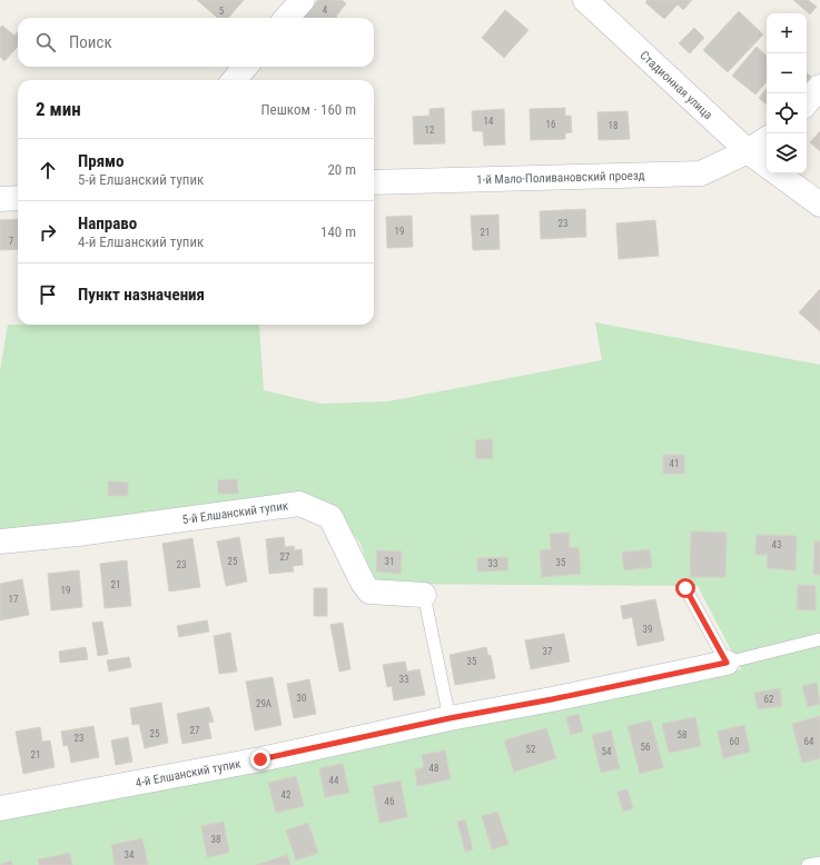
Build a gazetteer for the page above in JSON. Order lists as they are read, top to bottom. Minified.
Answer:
{"streets":{"street":["Стадионная улица","1-й Мало-Поливановский проезд","5-й Елшанский тупик","4-й Елшанский тупик"]},"crossings":[["Стадионная улица","1-й Мало-Поливановский проезд"]],"house_numbers":["4","5","14","16","18","12","23","19","21","7","41","43","27","25","31","35","33","23","21","19","17","39","37","35","33","30","62","29А","27","25","58","23","60","64","56","52","54","21","48","44","42","46","38","34"],"page":{"map_buttons":["+","−"],"search":"Поиск","heading":["2 мин","Пешком · 160 m"],"list":[["Прямо","5-й Елшанский тупик","20 m"],["Направо","4-й Елшанский тупик","140 m"],"Пункт назначения"]}}
